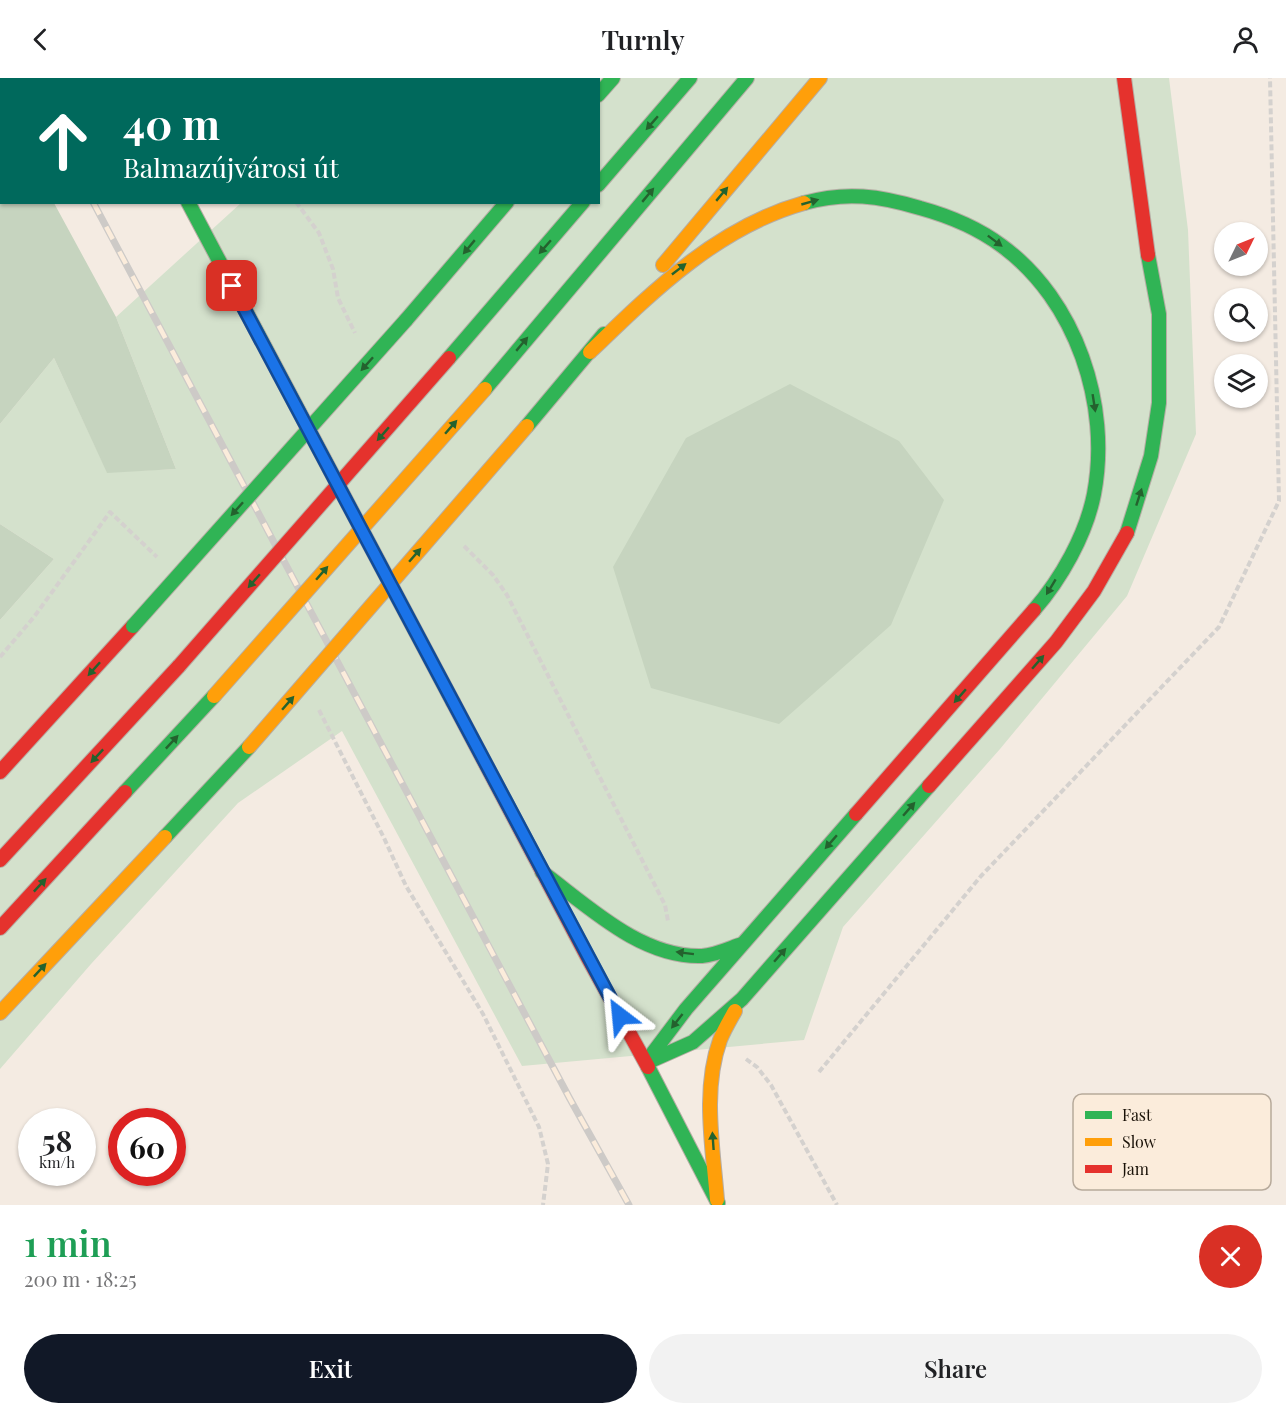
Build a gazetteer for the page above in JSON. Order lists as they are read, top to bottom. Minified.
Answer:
{"legend":["Fast","Slow","Jam"],"north":"top right","page":{"header":"Turnly","turn":["40 m","Balmazújvárosi út"],"speed":"58 km/h","limit":"60","heading":["1 min","200 m · 18:25"],"buttons":["Exit","Share"]}}
